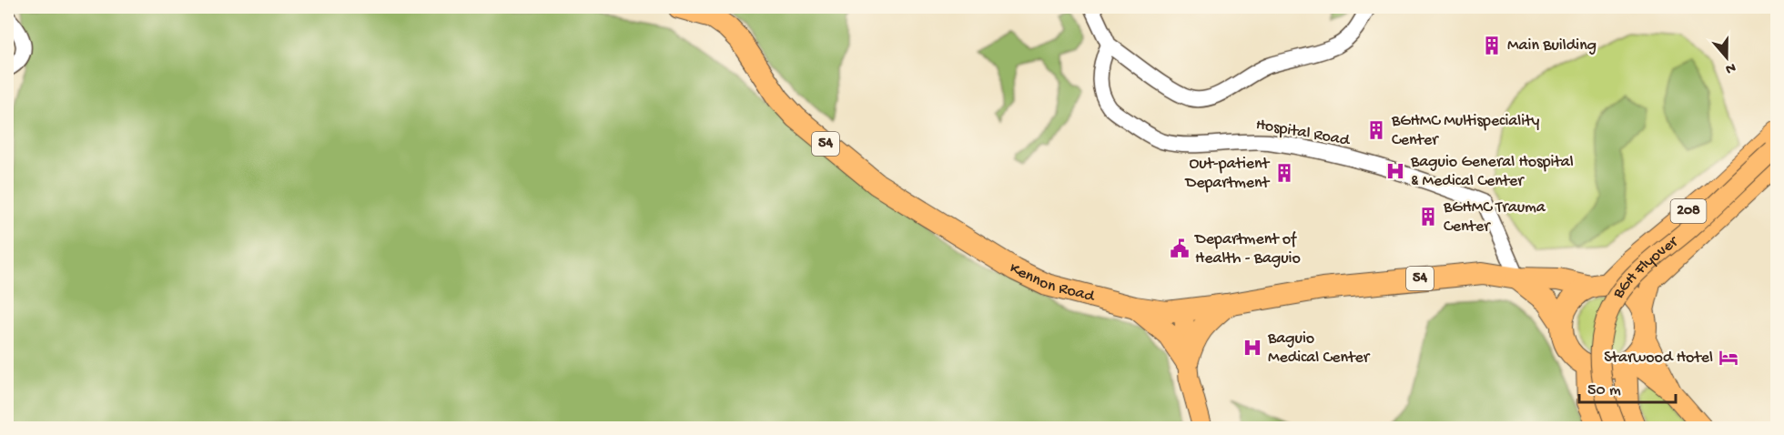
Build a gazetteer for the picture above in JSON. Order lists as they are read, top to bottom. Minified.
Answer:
{"streets":{"highway":["54","Kennon Road"],"main road":["208","BGH Flyover"],"street":["Hospital Road"]},"crossings":[["Hospital Road","Kennon Road"],["54","208"],["54","Kennon Road"],["208","BGH Flyover"],["208","Kennon Road"]],"places":{"building":["Main Building","BGHMC Multispeciality Center","Out-patient Department","BGHMC Trauma Center"],"hospital":["Baguio General Hospital & Medical Center","Baguio Medical Center"],"public building":["Department of Health - Baguio"],"hotel":["Starwood Hotel"]},"scale_bar":"50 m","north":"bottom"}
